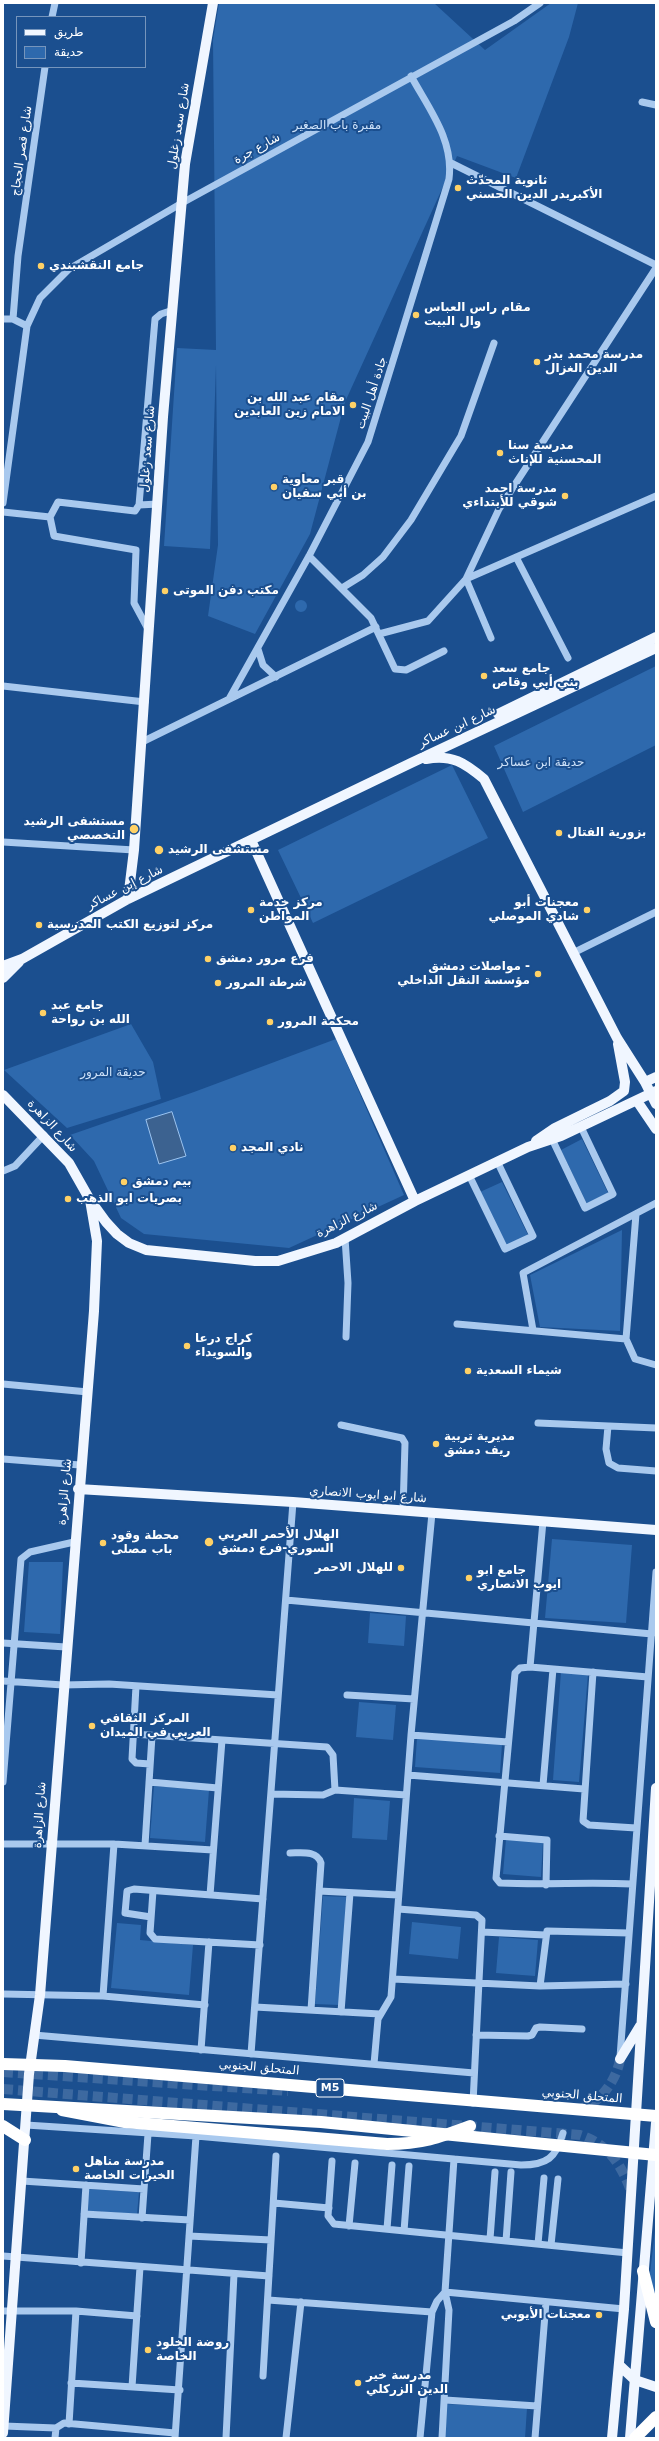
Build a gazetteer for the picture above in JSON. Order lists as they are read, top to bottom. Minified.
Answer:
{"streets":{"highway":["المتحلق الجنوبي","M5"],"main road":["شارع سعد زغلول","شارع ابن عساكر","شارع إبن عساكر","شارع الزاهرة","شارع ابو ايوب الانصاري"],"street":["شارع جرة","شارع قصر الحجاج","جادة أهل البيت"]},"crossings":[["شارع سعد زغلول","شارع جرة"],["شارع سعد زغلول","شارع إبن عساكر"],["شارع جرة","جادة أهل البيت"],["شارع ابن عساكر","شارع إبن عساكر"],["شارع الزاهرة","شارع ابو ايوب الانصاري"]],"parks":["مقبرة باب الصغير","حديقة ابن عساكر","حديقة المرور"],"places":["ثانوية المحدّث الأكبربدر الدين الحسني","جامع النقشبندي","مقام راس العباس وال البيت","مدرسة محمد بدر الدين الغزال","مقام عبد الله بن الامام زين العابدين","مدرسة سنا المحسنية للإناث","قبر معاوية بن أبي سفيان","مدرسة احمد شوقي للأبتداءي","مكتب دفن الموتى","جامع سعد بني أبي وقاص","مستشفى الرشيد التخصصي","بزورية الفتال","مستشفى الرشيد","مركز خدمة المواطن","معجنات أبو شادي الموصلي","مركز لتوزيع الكتب المدرسية","فرع مرور دمشق","مواصلات دمشق - مؤسسة النقل الداخلي","شرطة المرور","جامع عبد الله بن رواحة","محكمة المرور","نادي المجد","بيم دمشق","بصريات ابو الذهب","كراج درعا والسويداء","شيماء السعدية","مديرية تربية ريف دمشق","الهلال الأحمر العربي السوري-فرع دمشق","محطة وقود باب مصلى","للهلال الاحمر","جامع ابو ايوب الانصاري","المركز الثقافي العربي في الميدان","مدرسة مناهل الخيرات الخاصة","معجنات الأيوبي","روضة الخلود الخاصة","مدرسة خير الدين الزركلي"],"legend":["طريق","حديقة"]}
